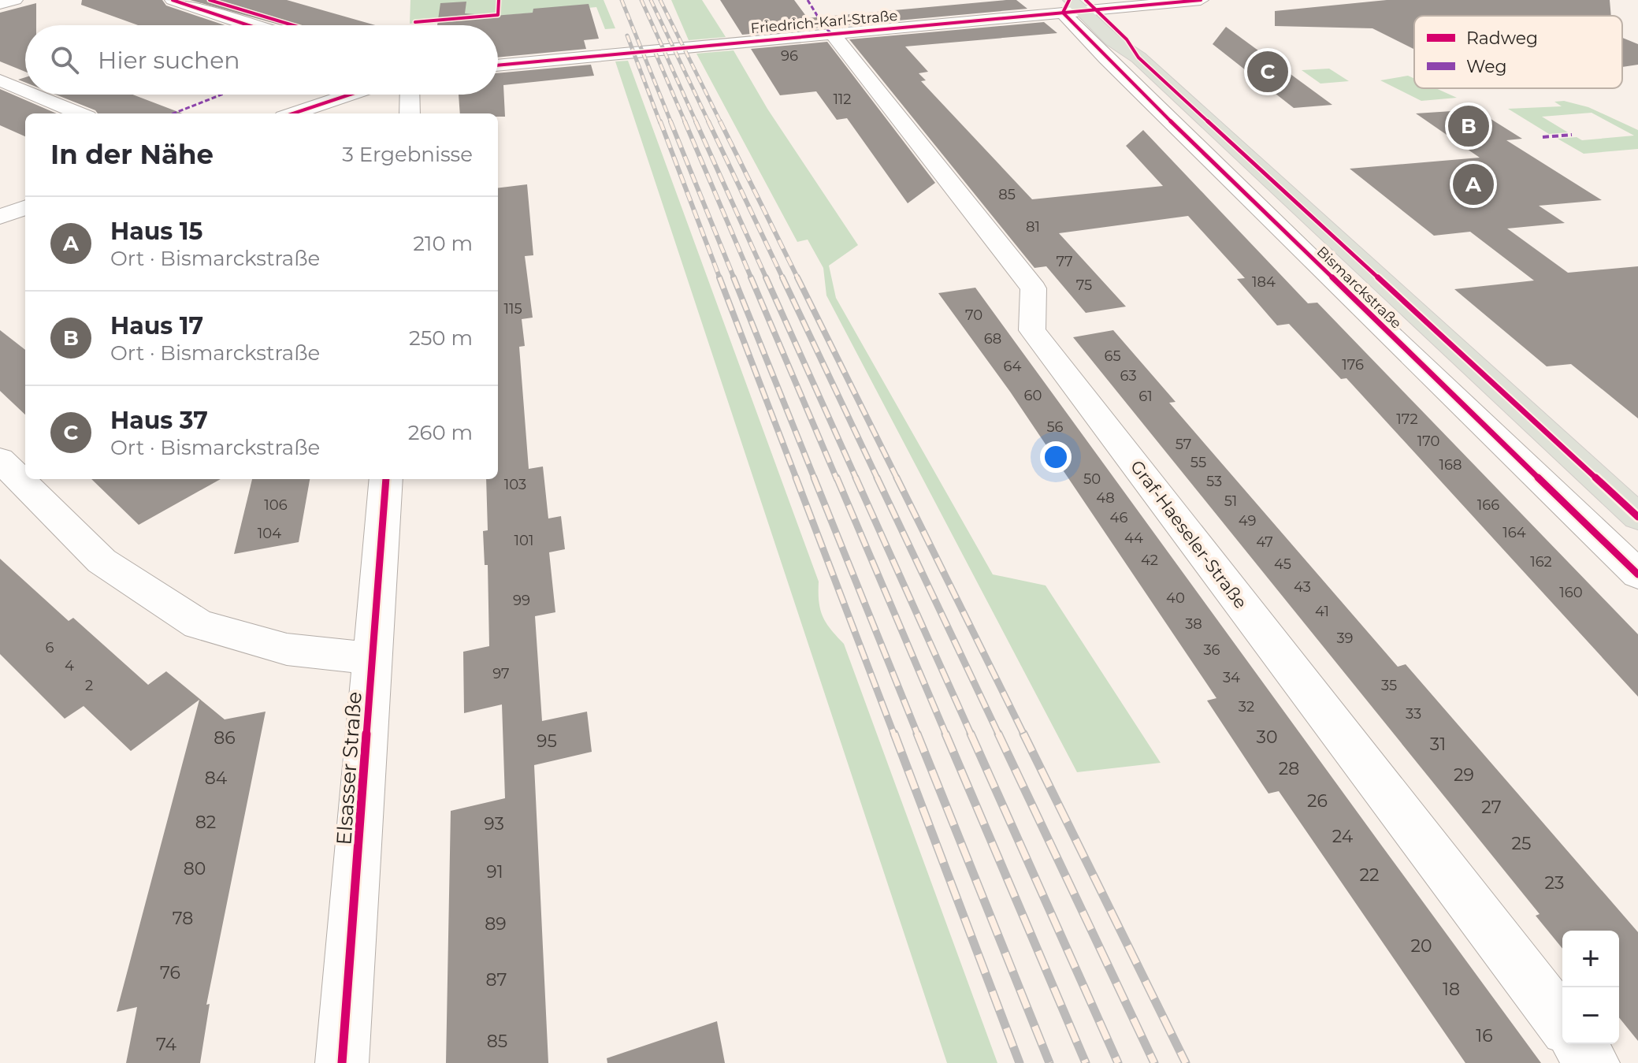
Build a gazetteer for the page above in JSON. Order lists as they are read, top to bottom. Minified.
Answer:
{"streets":{"main road":["Bismarckstraße"],"street":["Friedrich-Karl-Straße","Graf-Haeseler-Straße","Elsasser Straße"]},"crossings":[["Friedrich-Karl-Straße","Bismarckstraße"],["Friedrich-Karl-Straße","Graf-Haeseler-Straße"]],"house_numbers":["96","112","85","81","77","184","75","115","70","68","65","176","64","63","60","61","172","56","170","57","55","168","50","53","103","48","51","106","166","46","49","164","104","44","101","47","42","162","45","43","160","40","99","41","38","39","6","36","4","97","34","2","35","32","33","30","86","95","31","28","29","84","26","27","82","93","24","25","80","91","22","23","78","89","20","76","87","18","16","85","74"],"legend":["Radweg","Weg"],"page":{"search":"Hier suchen","pins":["C","B","A"],"heading":["In der Nähe","3 Ergebnisse"],"list":[{"mark":"A","name":"Haus 15","note":"Ort · Bismarckstraße","value":"210 m"},{"mark":"B","name":"Haus 17","note":"Ort · Bismarckstraße","value":"250 m"},{"mark":"C","name":"Haus 37","note":"Ort · Bismarckstraße","value":"260 m"}],"map_buttons":["+","−"]}}
